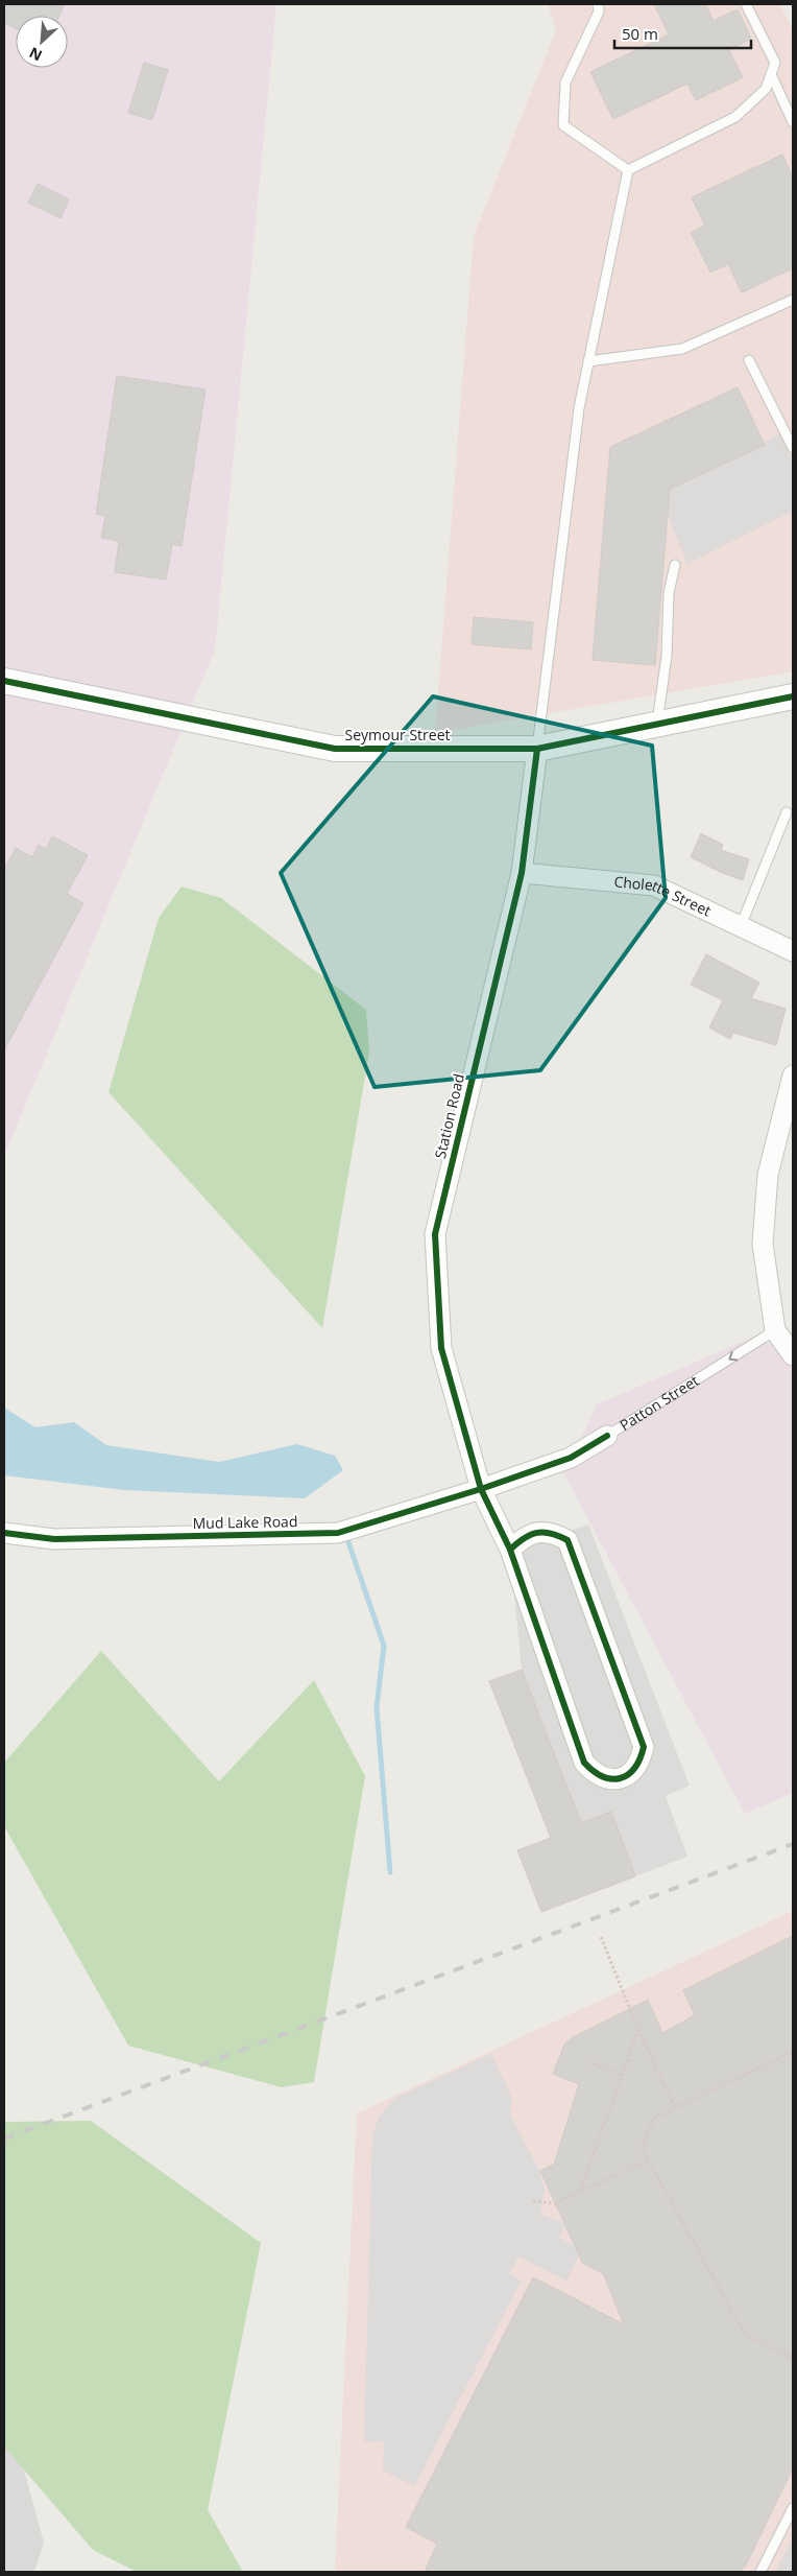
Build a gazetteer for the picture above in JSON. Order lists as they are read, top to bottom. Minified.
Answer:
{"streets":{"street":["Seymour Street","Cholette Street","Station Road","Patton Street","Mud Lake Road"]},"crossings":[["Seymour Street","Station Road"],["Cholette Street","Station Road"],["Station Road","Patton Street"],["Station Road","Mud Lake Road"],["Patton Street","Mud Lake Road"]],"one_way":["Patton Street"],"scale_bar":"50 m","north":"bottom left"}
